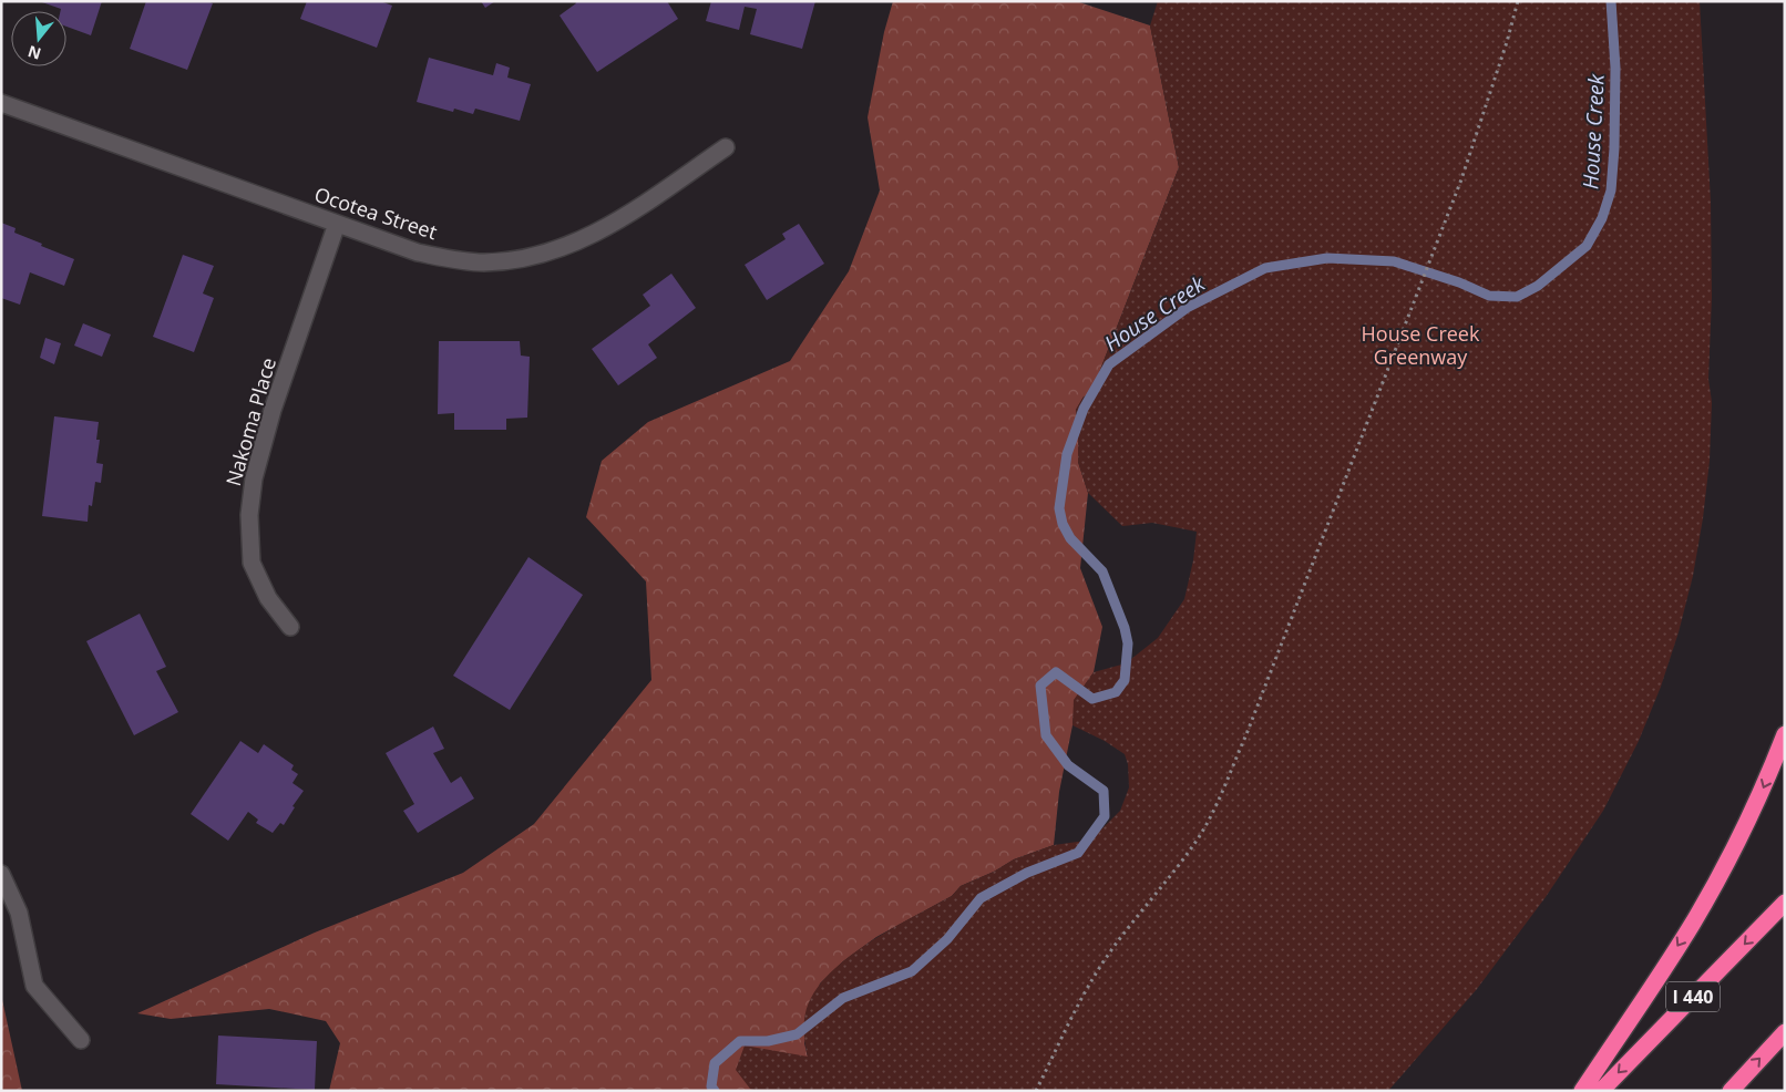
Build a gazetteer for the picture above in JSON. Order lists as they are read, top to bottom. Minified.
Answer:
{"streets":{"highway":["I 440"],"street":["Ocotea Street","Nakoma Place"]},"crossings":[["Ocotea Street","Nakoma Place"]],"water":["House Creek"],"parks":["House Creek Greenway"],"north":"bottom"}
